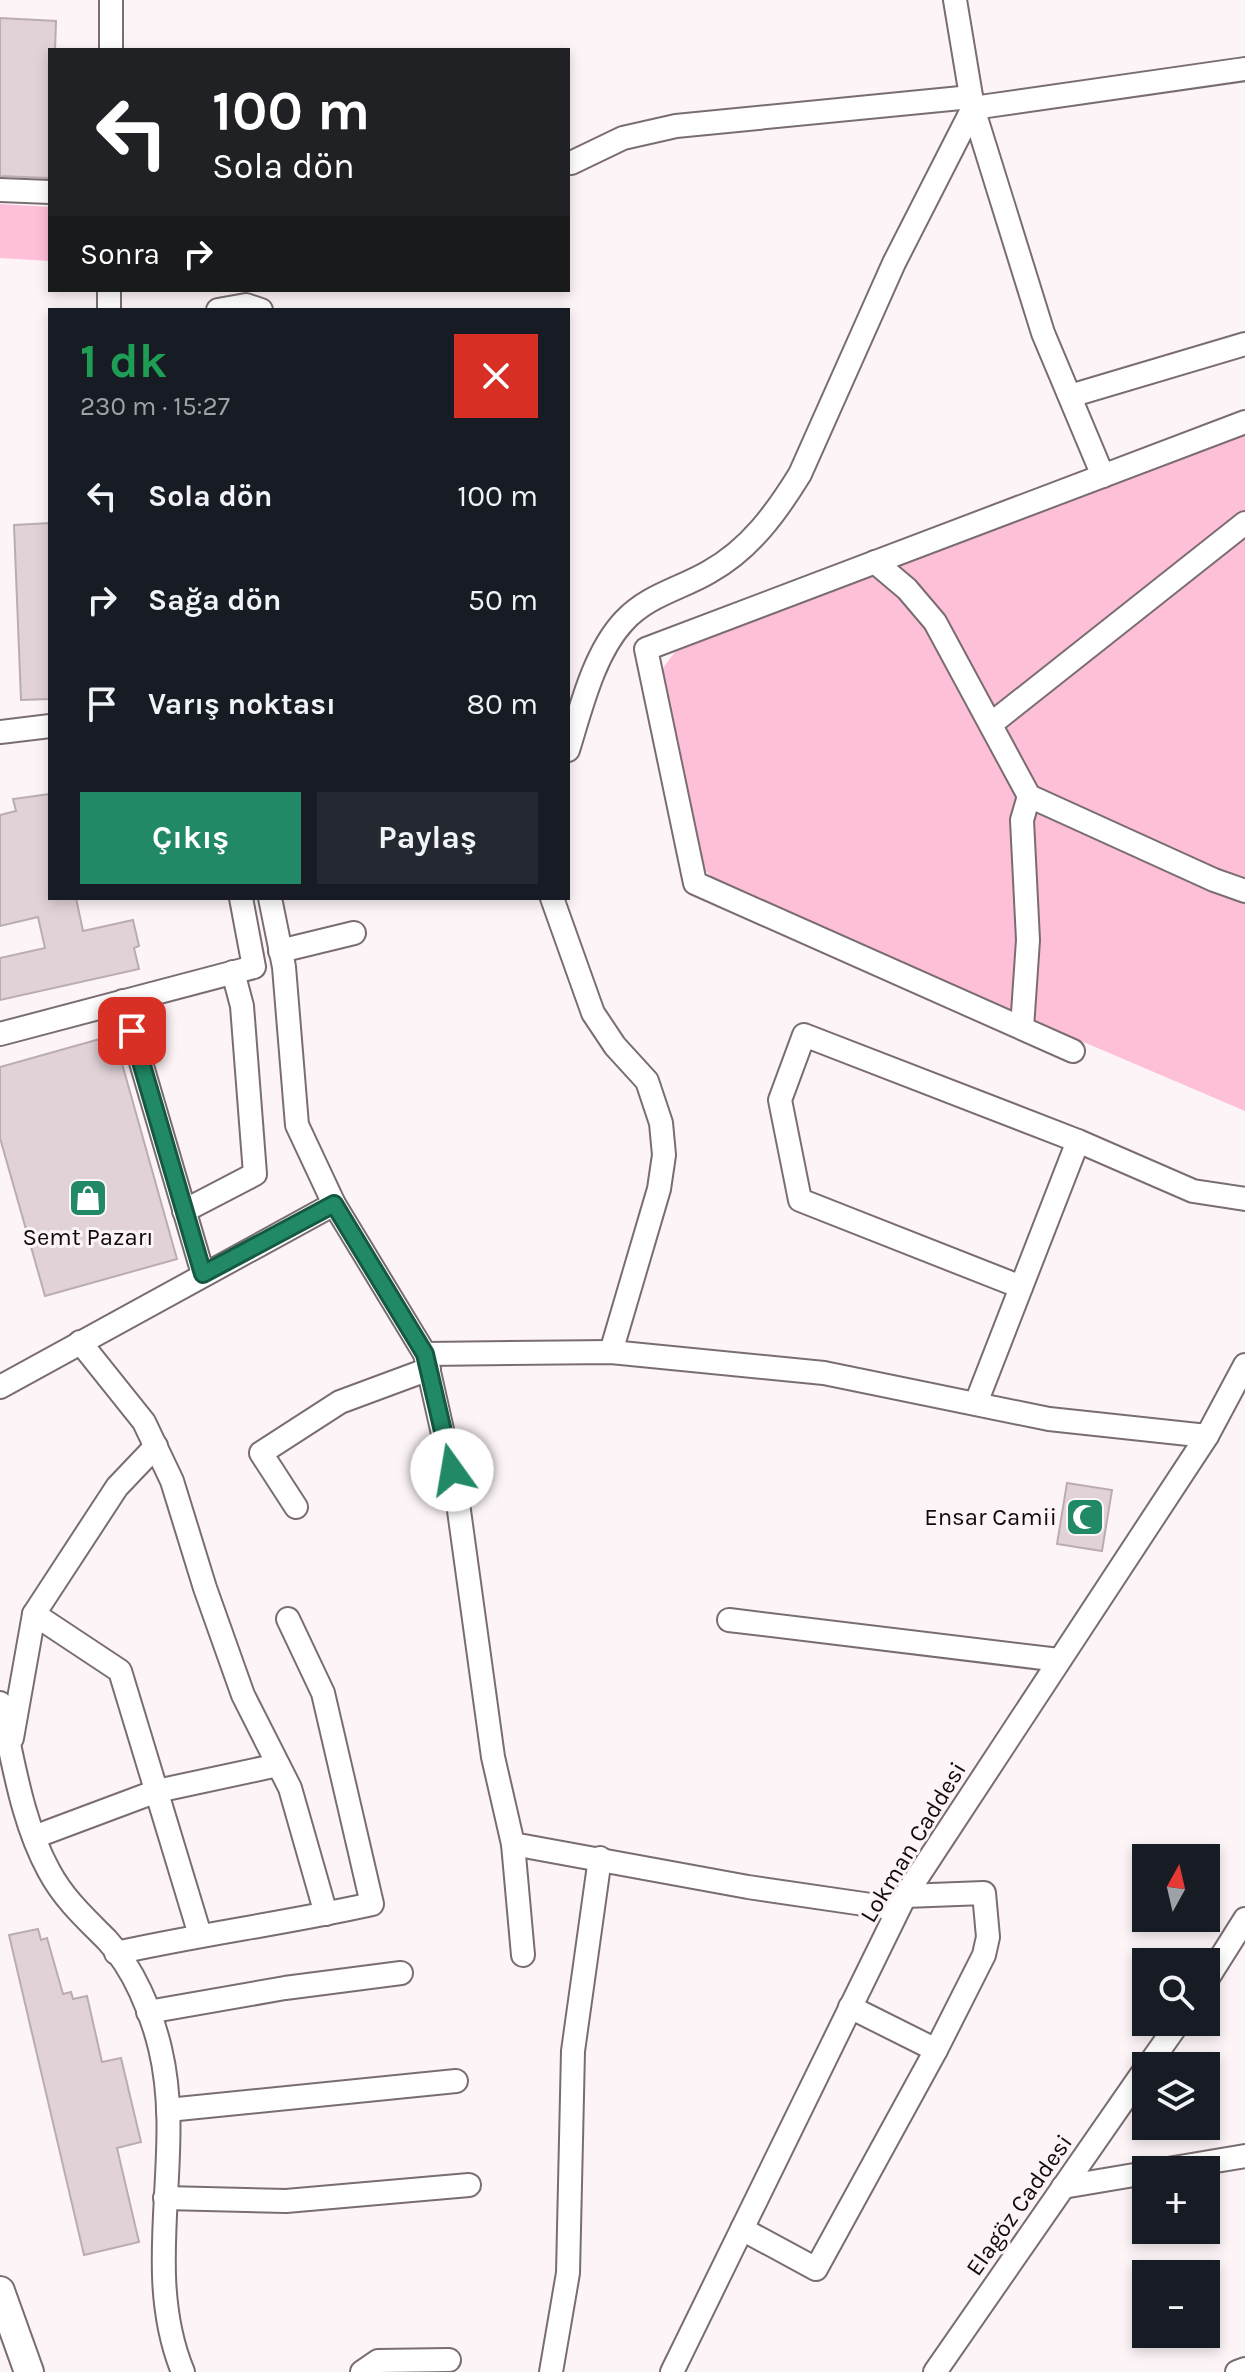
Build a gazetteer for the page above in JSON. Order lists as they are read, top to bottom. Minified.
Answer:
{"streets":{"street":["Lokman Caddesi","Elagöz Caddesi"]},"places":{"shop":["Semt Pazarı"],"mosque":["Ensar Camii"]},"north":"top","page":{"turn":["100 m","Sola dön"],"then":"Sonra","heading":["1 dk","230 m · 15:27"],"list":[{"name":"Sola dön","value":"100 m"},{"name":"Sağa dön","value":"50 m"},{"name":"Varış noktası","value":"80 m"}],"buttons":["Çıkış","Paylaş"],"map_buttons":["+","−"]}}
